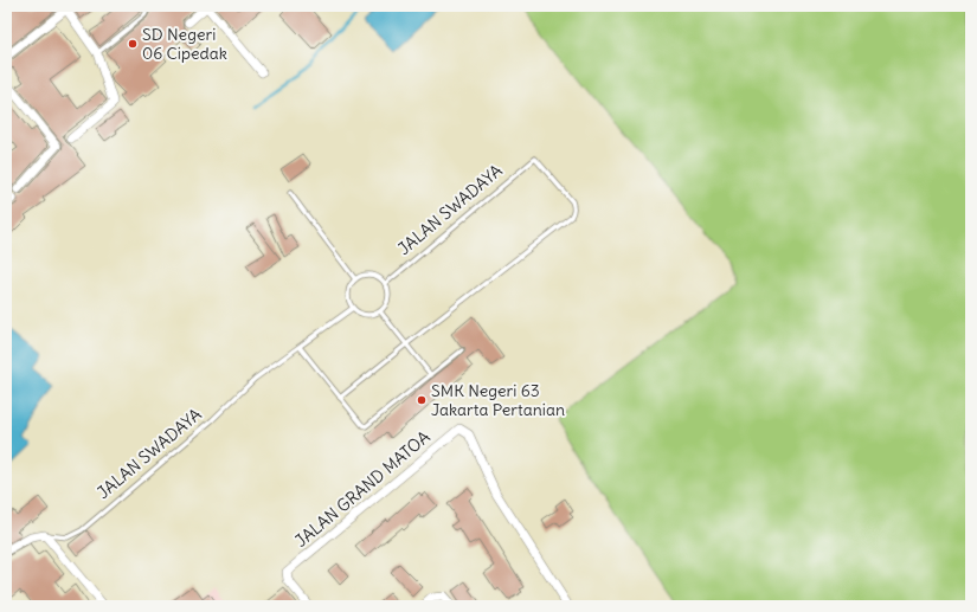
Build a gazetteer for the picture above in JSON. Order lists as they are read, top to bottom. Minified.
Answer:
{"streets":{"street":["JALAN SWADAYA","JALAN GRAND MATOA"]},"places":["SD Negeri 06 Cipedak","SMK Negeri 63 Jakarta Pertanian"]}
